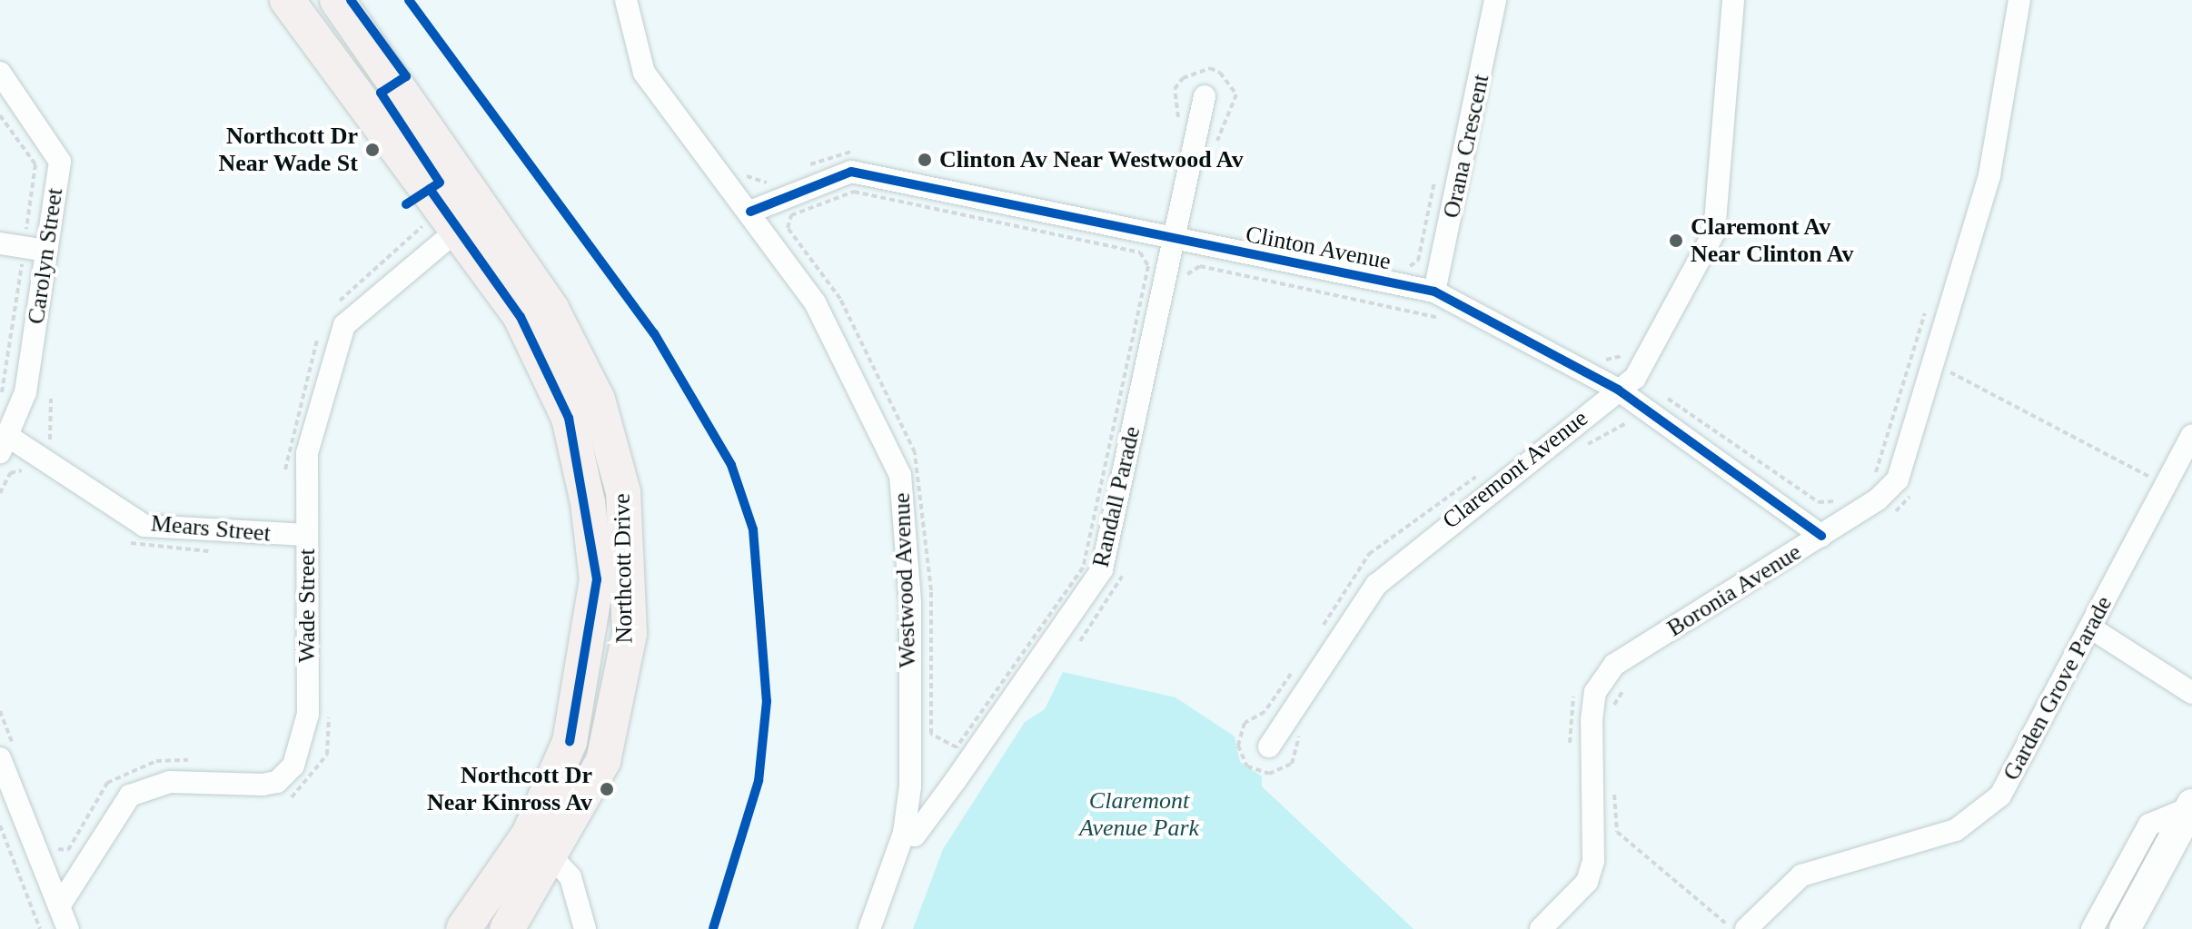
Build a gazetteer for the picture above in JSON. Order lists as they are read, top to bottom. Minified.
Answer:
{"streets":{"main road":["Northcott Drive"],"street":["Orana Crescent","Clinton Avenue","Carolyn Street","Claremont Avenue","Randall Parade","Mears Street","Westwood Avenue","Boronia Avenue","Wade Street","Garden Grove Parade"]},"crossings":[["Orana Crescent","Clinton Avenue"],["Clinton Avenue","Claremont Avenue"],["Clinton Avenue","Randall Parade"],["Clinton Avenue","Westwood Avenue"],["Clinton Avenue","Boronia Avenue"],["Carolyn Street","Mears Street"],["Randall Parade","Westwood Avenue"],["Mears Street","Wade Street"],["Northcott Drive","Wade Street"]],"parks":["Claremont Avenue Park"],"places":["Northcott Dr Near Wade St","Clinton Av Near Westwood Av","Claremont Av Near Clinton Av","Northcott Dr Near Kinross Av"]}
